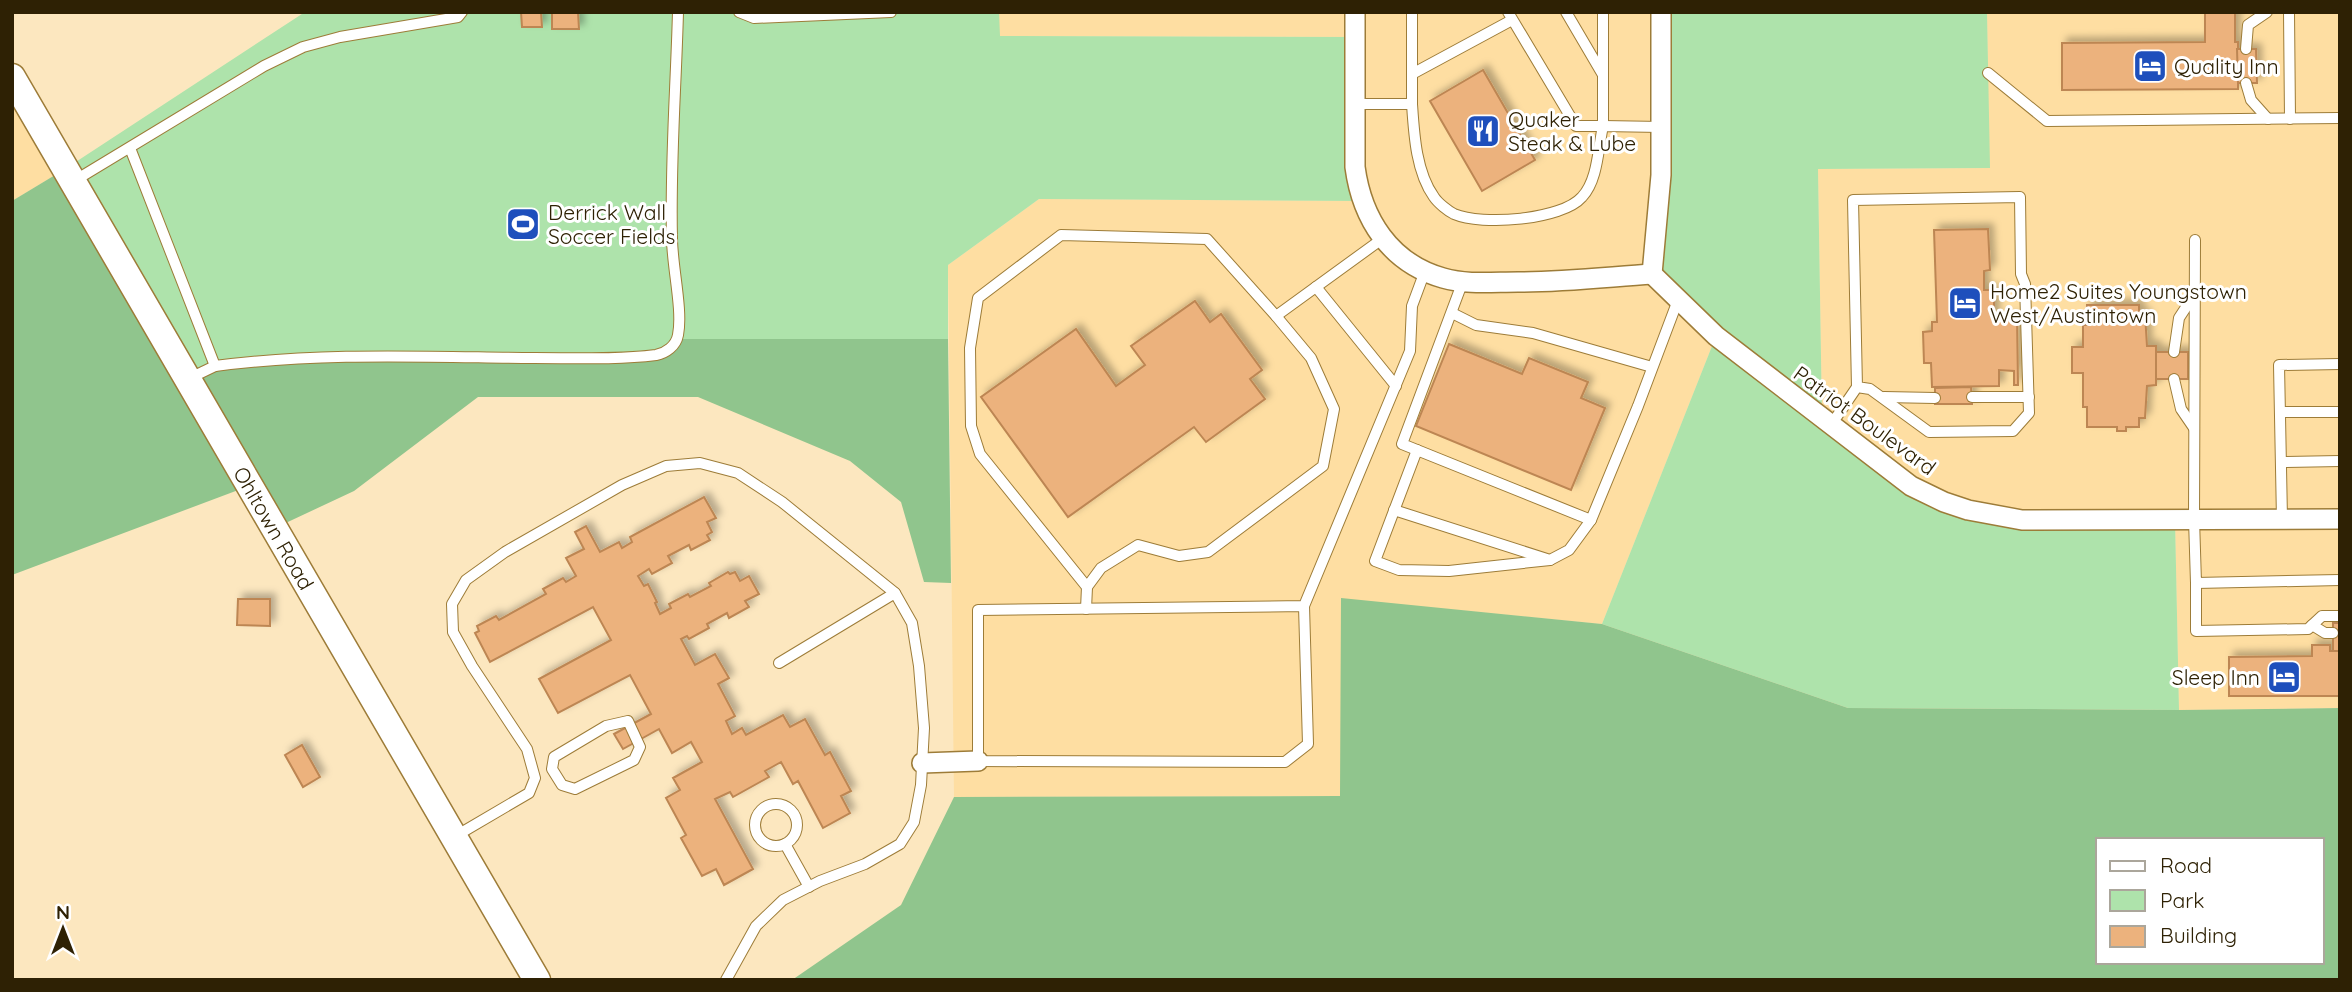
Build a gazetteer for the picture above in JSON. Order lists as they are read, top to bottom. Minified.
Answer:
{"streets":{"street":["Patriot Boulevard","Ohltown Road"]},"places":{"hotel":["Quality Inn","Home2 Suites Youngstown West/Austintown","Sleep Inn"],"restaurant":["Quaker Steak & Lube"],"sports":["Derrick Wall Soccer Fields"]},"legend":["Road","Park","Building"],"north":"top"}
